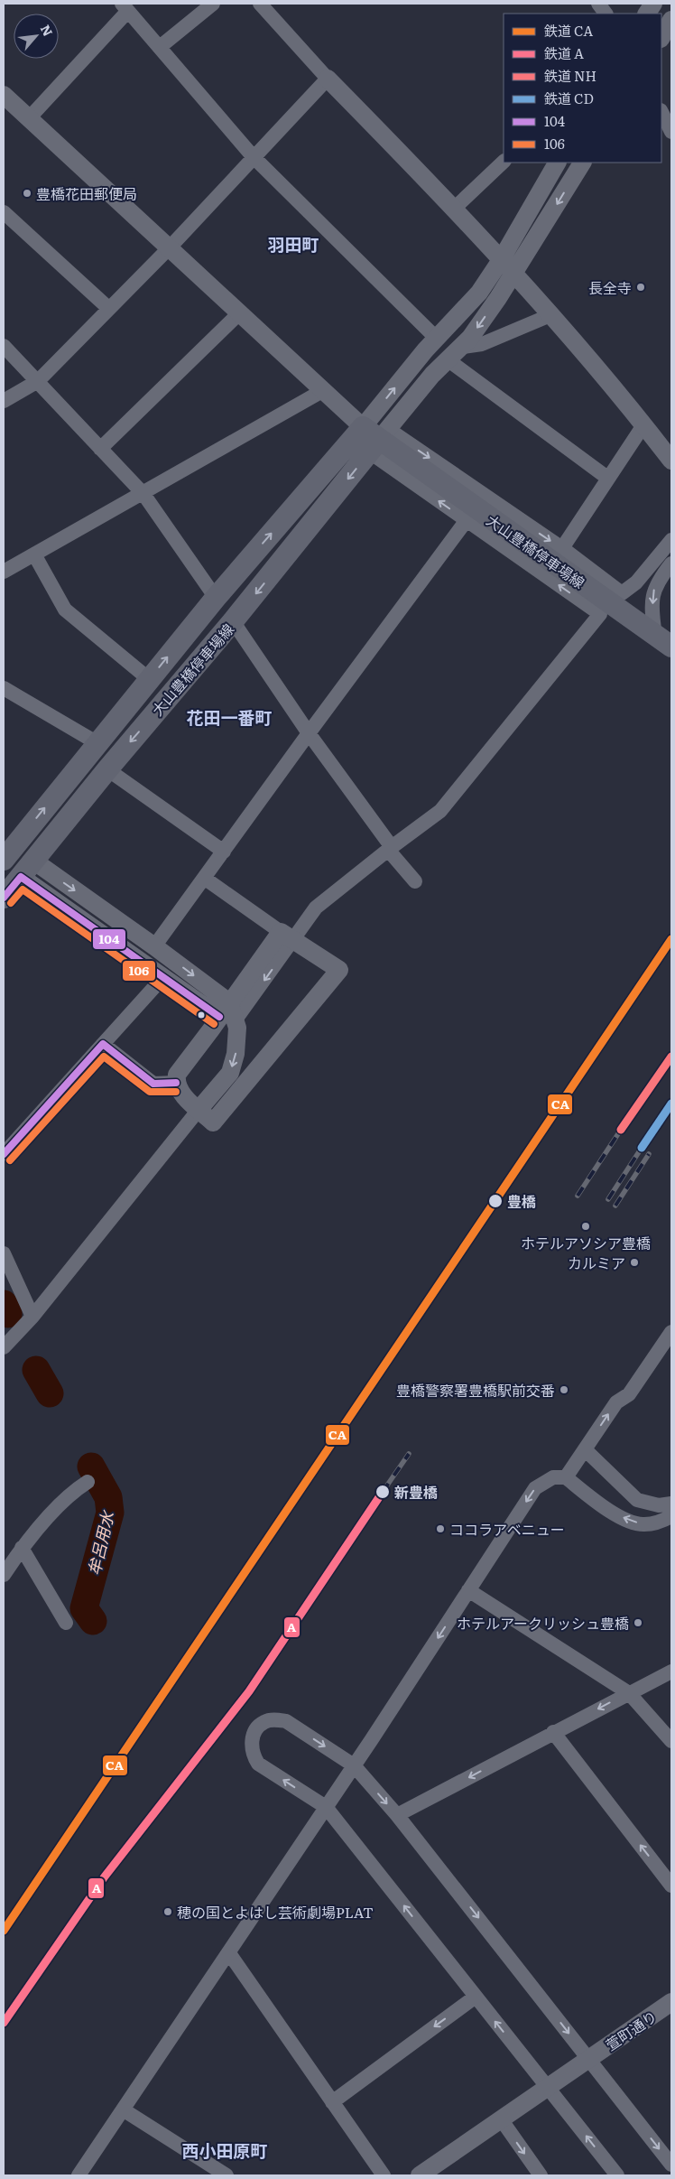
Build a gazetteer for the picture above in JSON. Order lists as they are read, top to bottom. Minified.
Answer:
{"streets":{"main road":["大山豊橋停車場線"],"street":["萱町通り"]},"districts":["羽田町","花田一番町","西小田原町"],"water":["牟呂用水"],"places":["豊橋花田郵便局","長全寺","豊橋","ホテルアソシア豊橋","カルミア","豊橋警察署豊橋駅前交番","新豊橋","ココラアベニュー","ホテルアークリッシュ豊橋","穂の国とよはし芸術劇場PLAT"],"lines":["transit line 104","transit line 106","rail line CA","rail line NH","rail line CD","rail line A"],"legend":["鉄道 CA","鉄道 A","鉄道 NH","鉄道 CD","104","106"],"north":"top right"}
